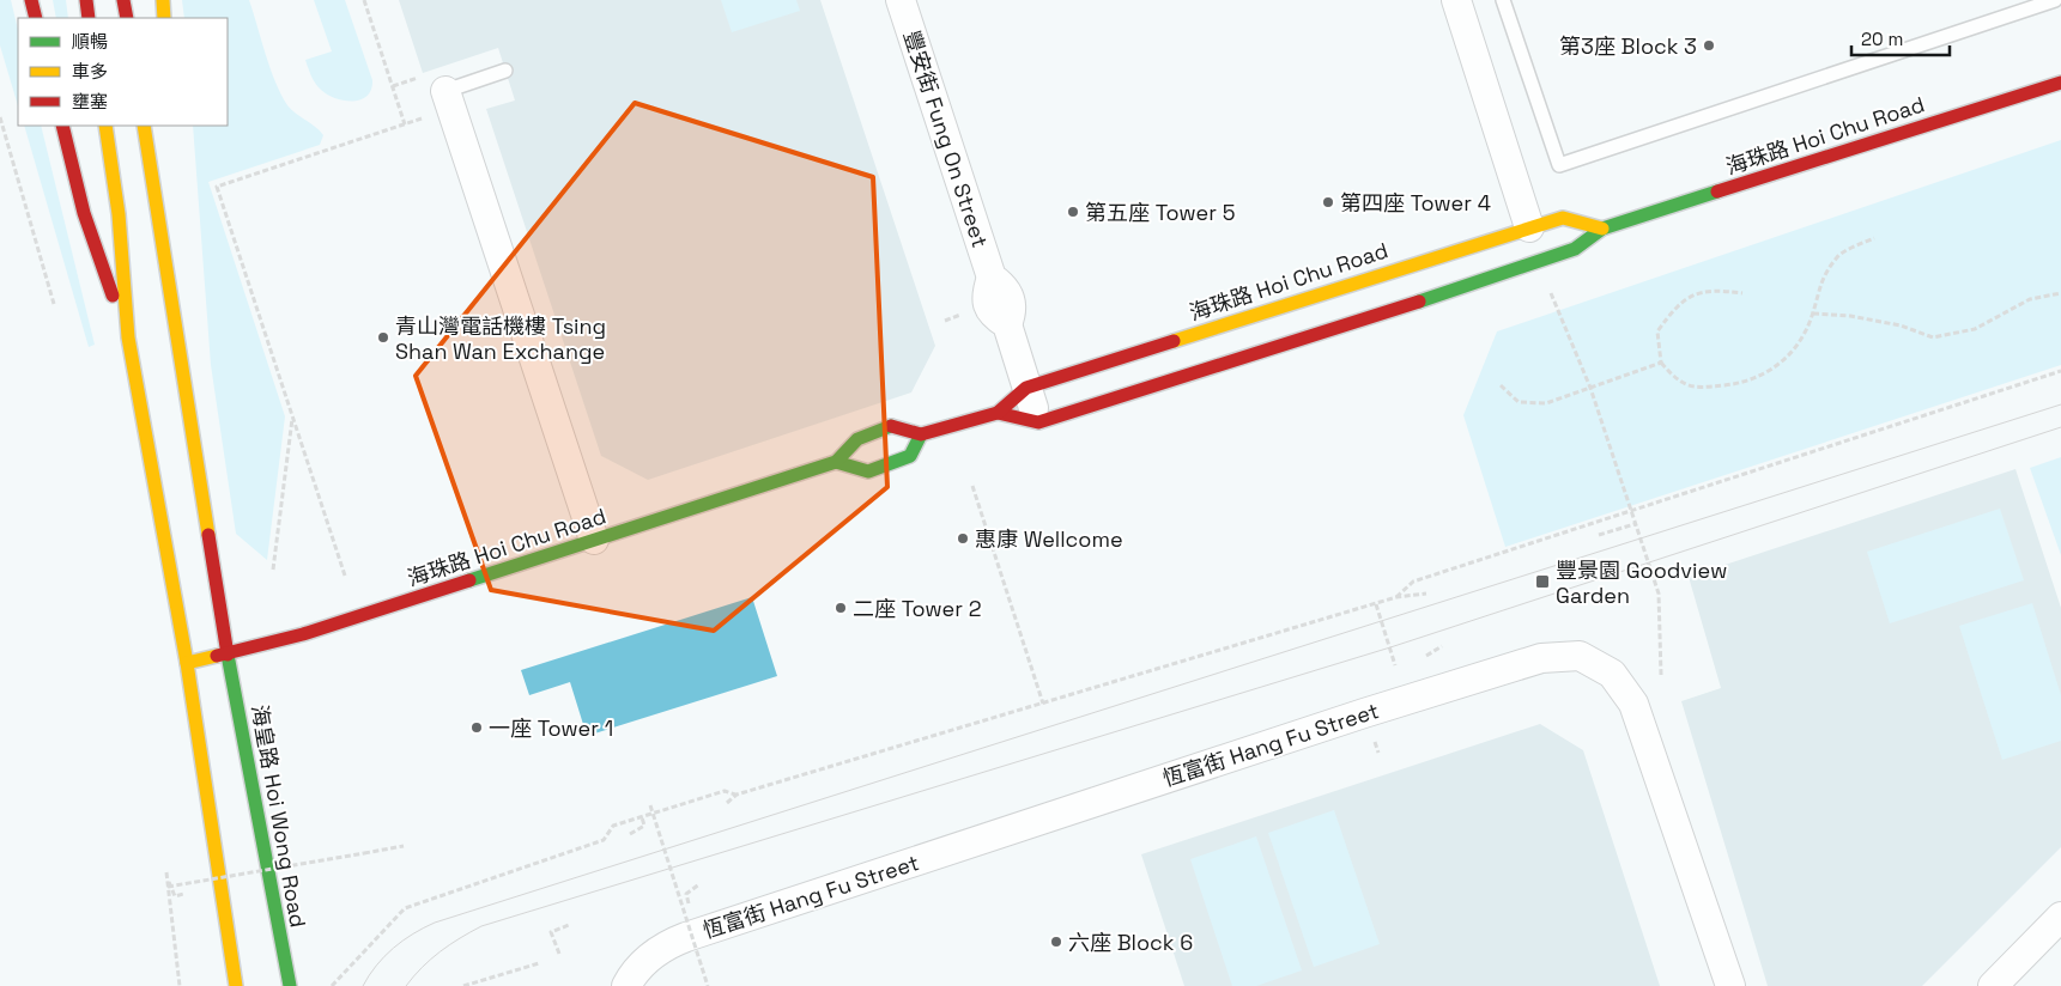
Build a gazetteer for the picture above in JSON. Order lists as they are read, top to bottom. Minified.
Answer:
{"streets":{"street":["海珠路 Hoi Chu Road","豐安街 Fung On Street","恆富街 Hang Fu Street","海皇路 Hoi Wong Road"]},"crossings":[["海珠路 Hoi Chu Road","豐安街 Fung On Street"],["海珠路 Hoi Chu Road","海皇路 Hoi Wong Road"]],"places":{"other":["第3座 Block 3","第四座 Tower 4","第五座 Tower 5","青山灣電話機樓 Tsing Shan Wan Exchange","惠康 Wellcome","二座 Tower 2","一座 Tower 1","六座 Block 6"],"transit":["豐景園 Goodview Garden"]},"legend":["順暢","車多","壅塞"],"scale_bar":"20 m"}
